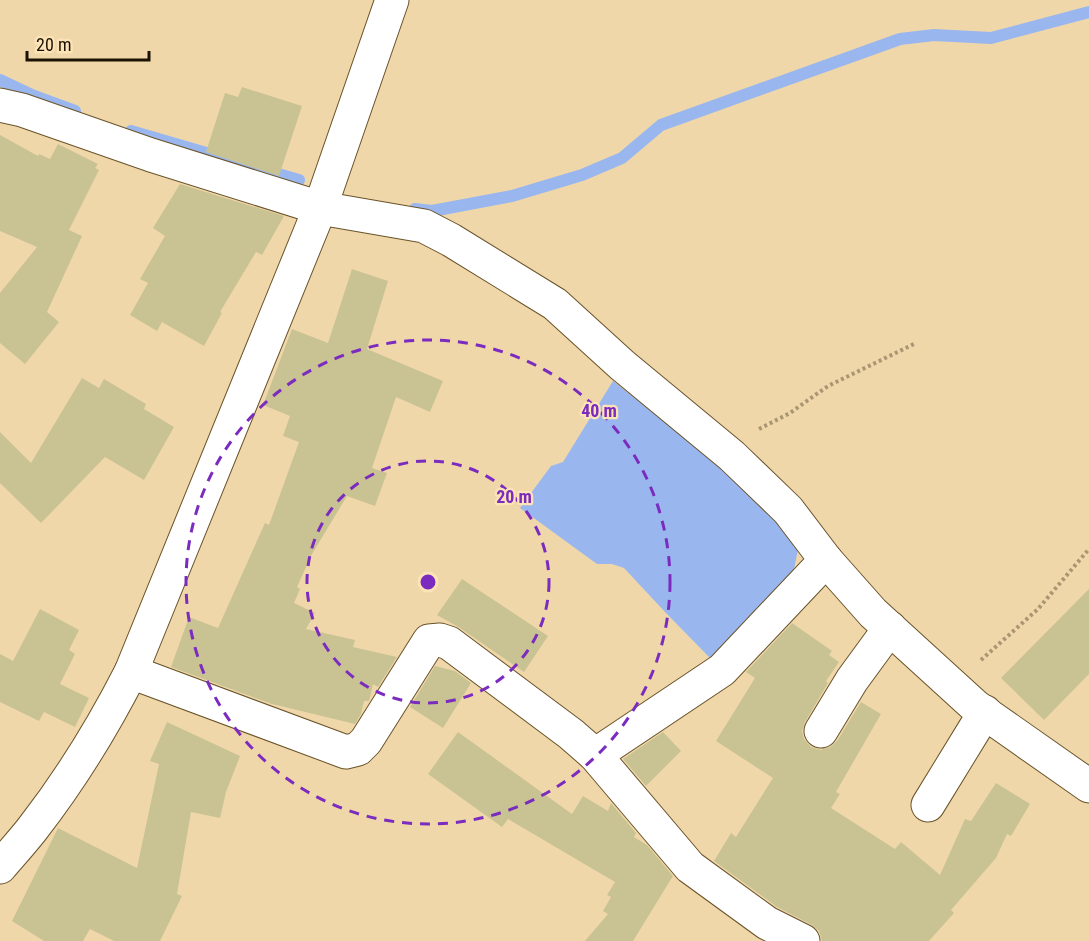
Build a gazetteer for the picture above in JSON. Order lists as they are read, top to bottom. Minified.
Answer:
{"scale_bar":"20 m","rings":["40 m","20 m"]}
